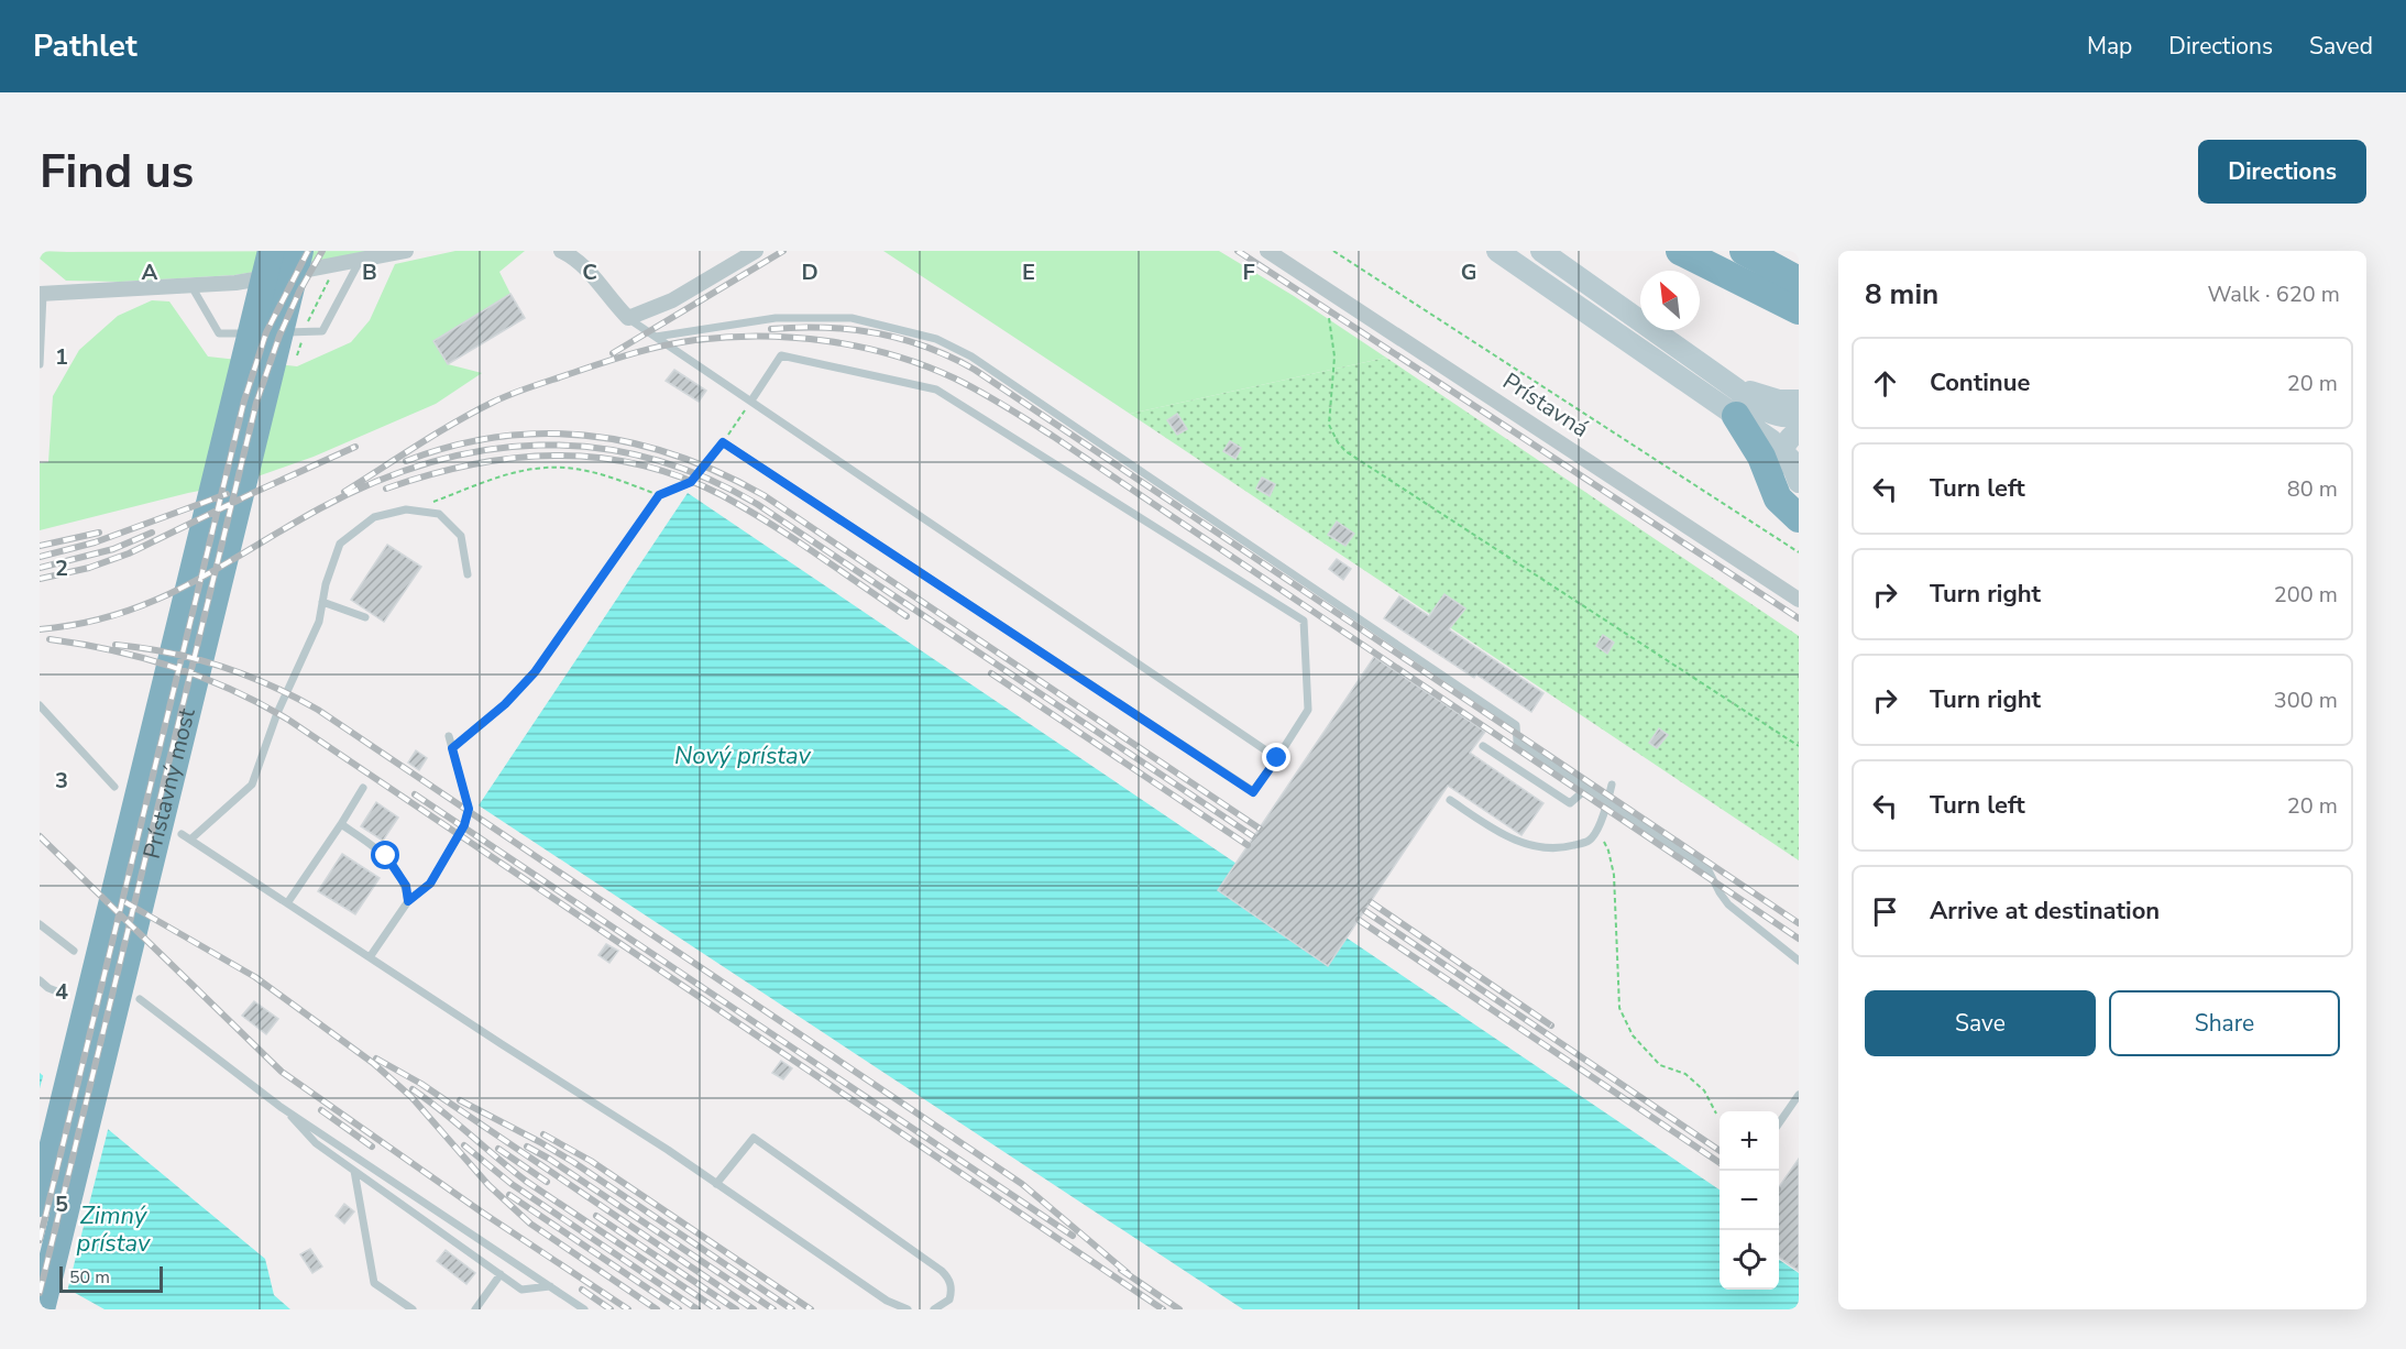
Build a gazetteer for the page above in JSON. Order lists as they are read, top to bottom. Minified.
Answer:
{"streets":{"highway":["Prístavný most"],"street":["Prístavná"]},"water":["Nový prístav","Zimný prístav"],"scale_bar":"50 m","north":"top left","page":{"header":"Pathlet","nav":["Map","Directions","Saved"],"buttons":["Directions",["Save","Share"]],"title":"Find us","heading":["8 min","Walk · 620 m"],"list":[["Continue","20 m"],["Turn left","80 m"],["Turn right","200 m"],["Turn right","300 m"],["Turn left","20 m"],"Arrive at destination"],"map_buttons":["+","−"],"scale":"50 m"},"grid":{"columns":["A","B","C","D","E","F","G"],"rows":["1","2","3","4","5"]}}
